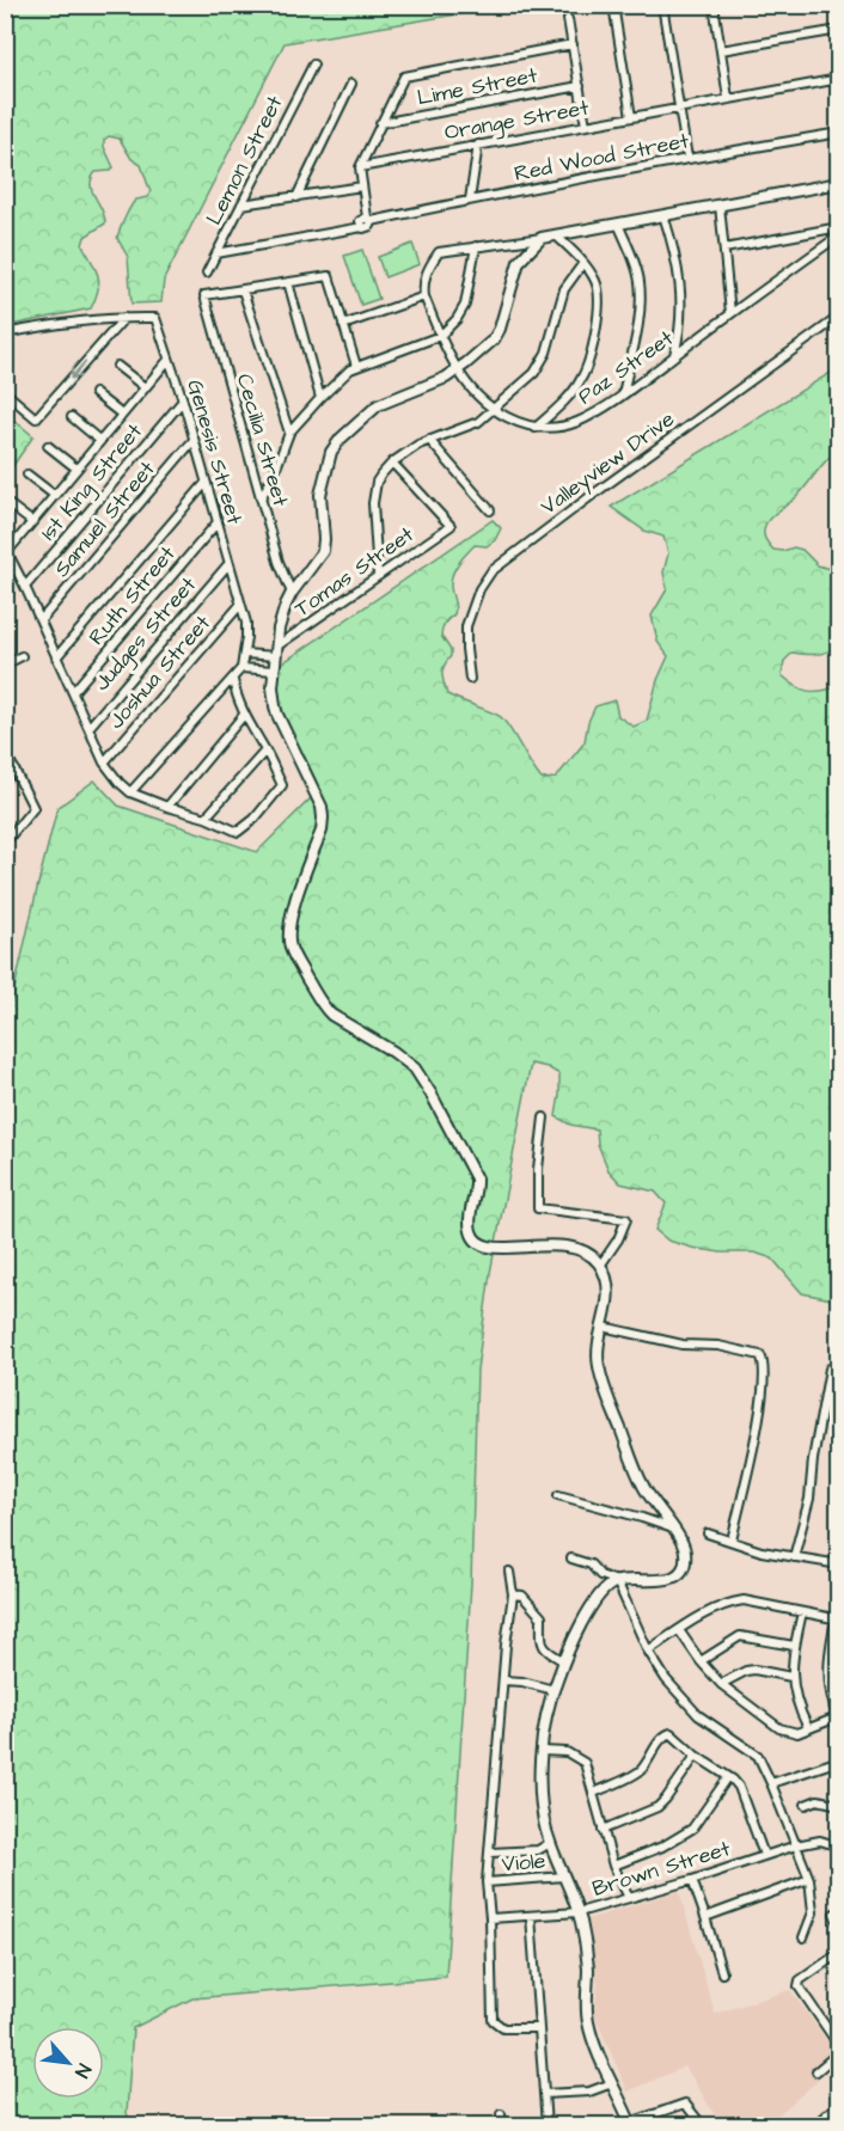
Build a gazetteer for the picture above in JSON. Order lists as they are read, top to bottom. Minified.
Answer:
{"streets":{"street":["Lime Street","Orange Street","Red Wood Street","Lemon Street","Paz Street","Cecilia Street","Genesis Street","Valleyview Drive","1st King Street","Samuel Street","Tomas Street","Ruth Street","Judges Street","Joshua Street","Viole","Brown Street"]},"crossings":[["Genesis Street","1st King Street"],["Genesis Street","Samuel Street"],["Genesis Street","Ruth Street"],["Genesis Street","Judges Street"],["Genesis Street","Joshua Street"]],"north":"bottom right"}
